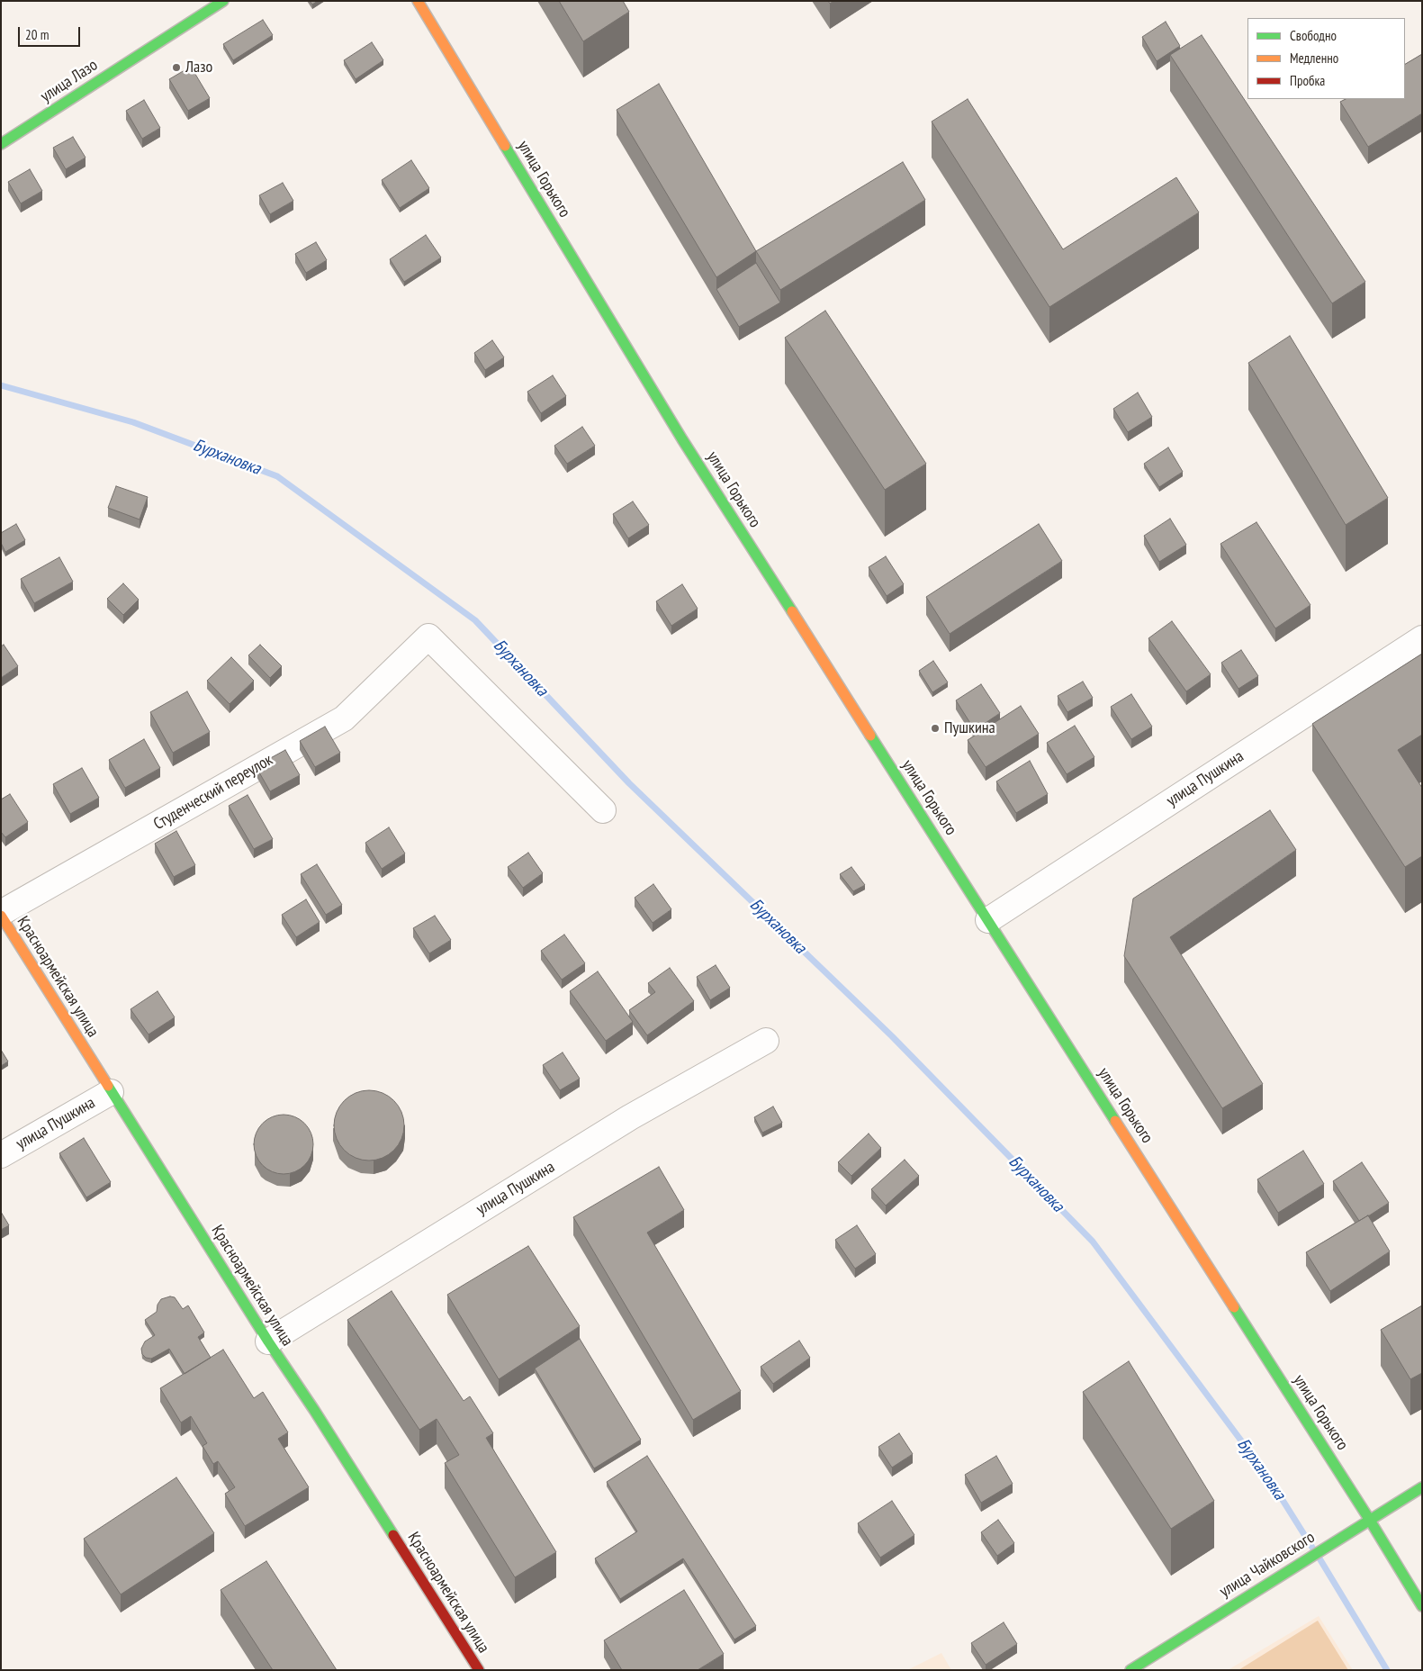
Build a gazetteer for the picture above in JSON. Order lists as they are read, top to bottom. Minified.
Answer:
{"streets":{"main road":["улица Лазо","улица Горького","Красноармейская улица","улица Чайковского"],"street":["улица Пушкина","Студенческий переулок"]},"crossings":[["улица Горького","улица Пушкина"],["улица Горького","улица Чайковского"],["улица Пушкина","Красноармейская улица"],["Студенческий переулок","Красноармейская улица"]],"water":["Бурхановка"],"places":["Лазо","Пушкина"],"legend":["Свободно","Медленно","Пробка"],"scale_bar":"20 m"}
